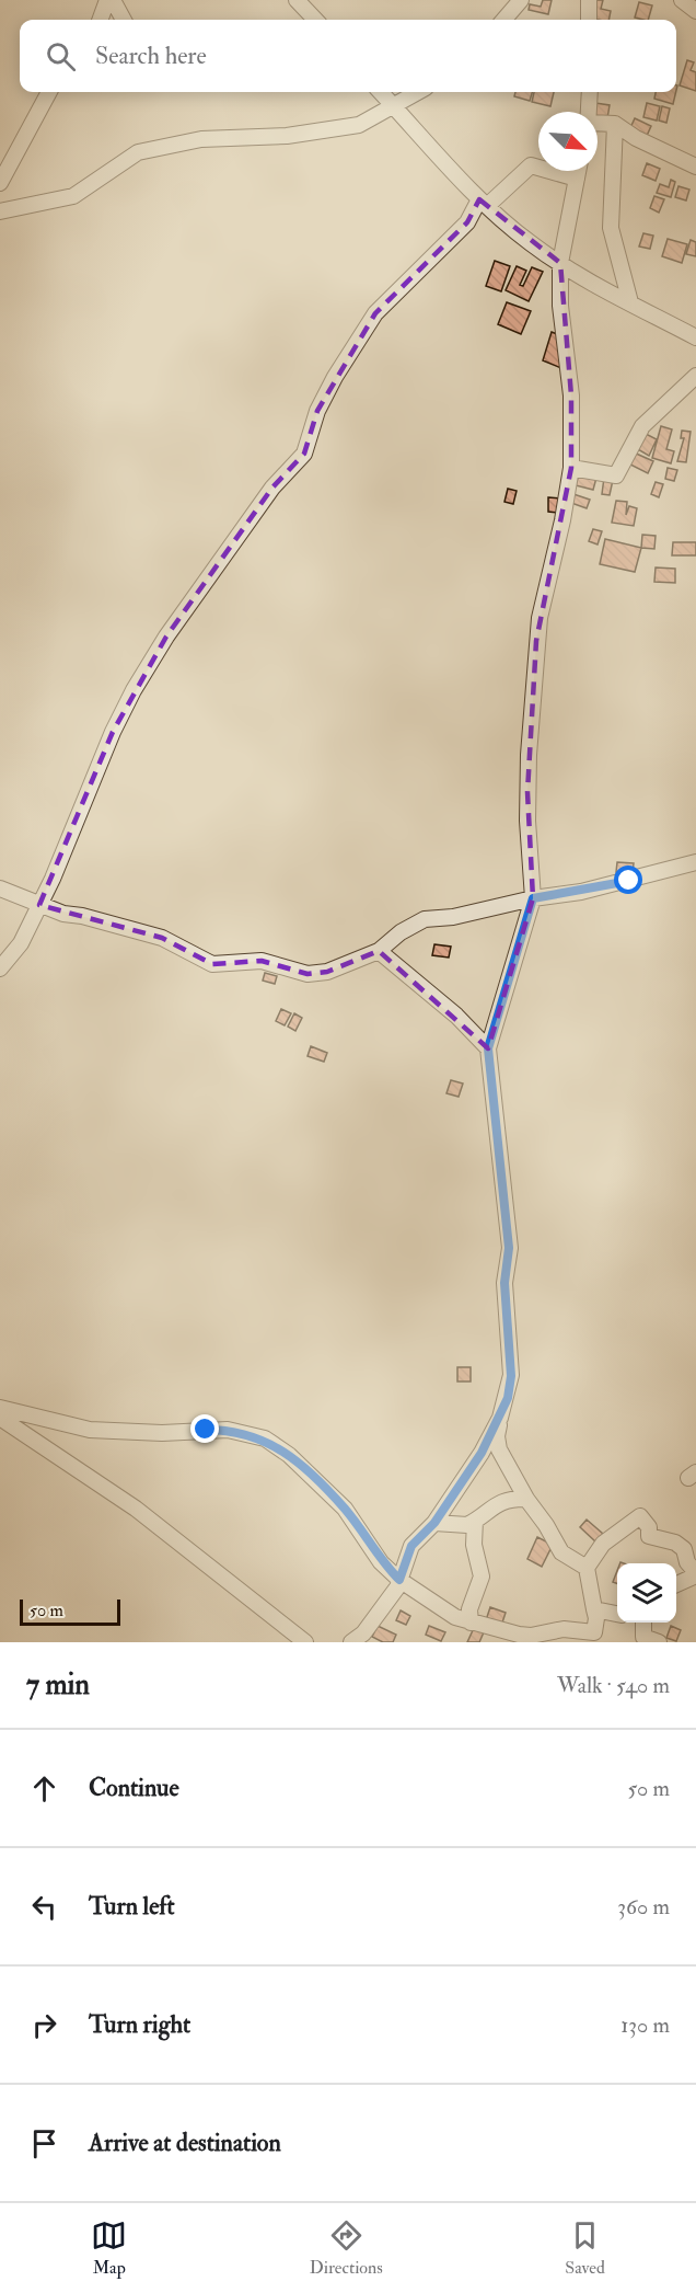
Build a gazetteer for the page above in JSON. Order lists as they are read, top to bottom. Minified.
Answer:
{"scale_bar":"50 m","north":"bottom right","page":{"search":"Search here","scale":"50 m","heading":["7 min","Walk · 540 m"],"list":[["Continue","50 m"],["Turn left","360 m"],["Turn right","130 m"],"Arrive at destination"],"nav":["Map","Directions","Saved"]}}
